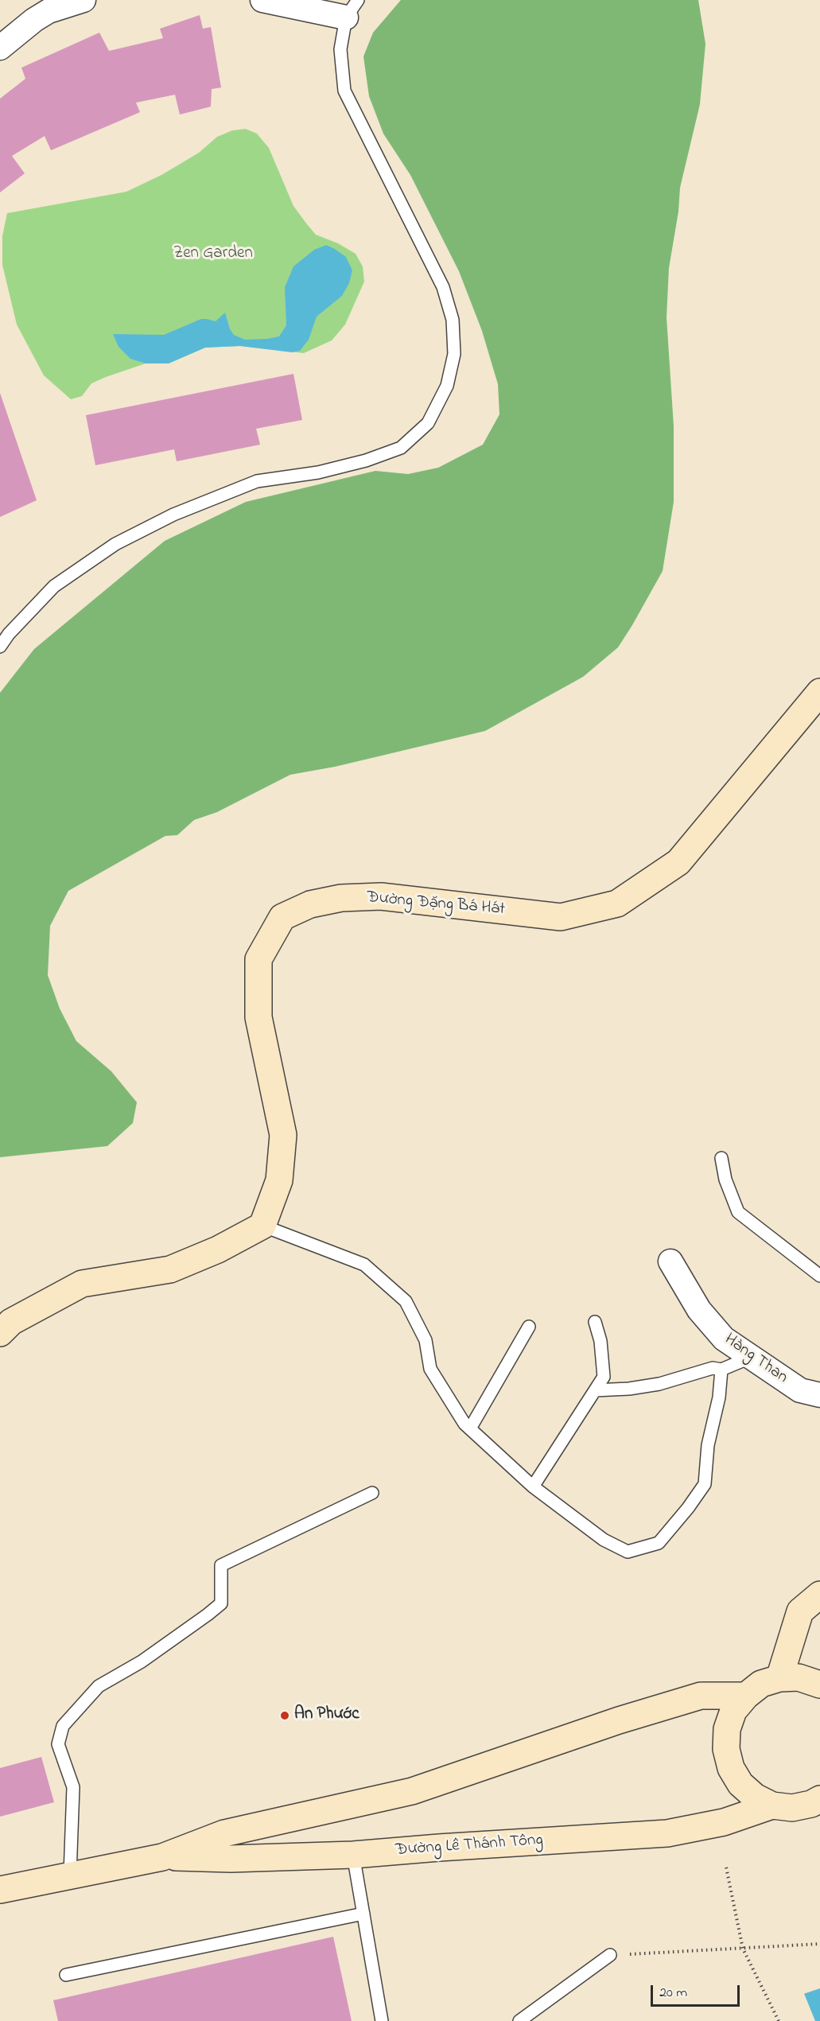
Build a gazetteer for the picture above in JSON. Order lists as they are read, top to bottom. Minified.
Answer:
{"streets":{"street":["Đường Đặng Bá Hát","Hàng Than","Đường Lê Thánh Tông"]},"parks":["Zen Garden"],"places":["An Phước"],"scale_bar":"20 m"}
